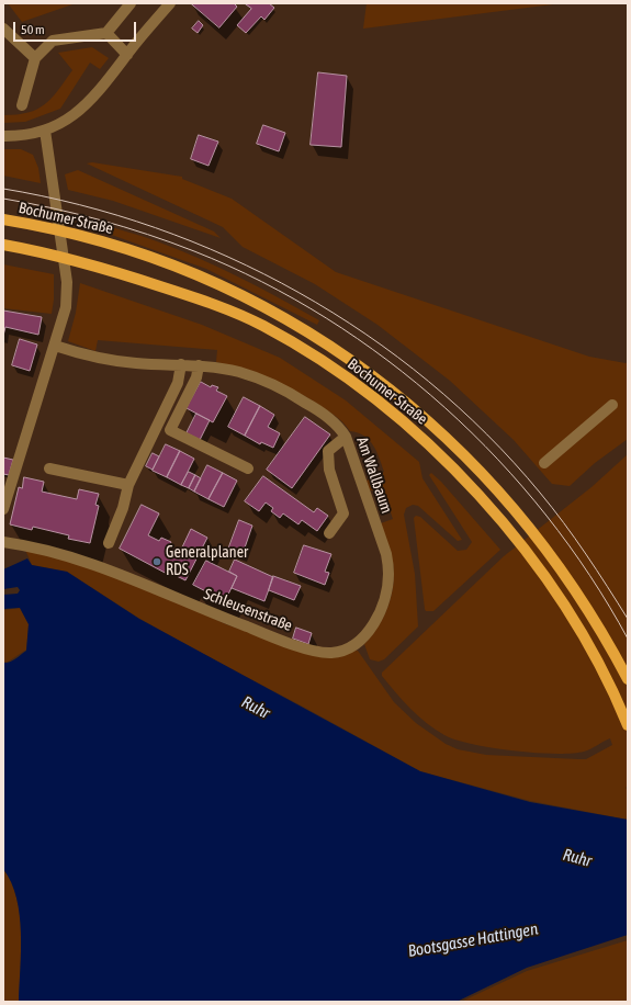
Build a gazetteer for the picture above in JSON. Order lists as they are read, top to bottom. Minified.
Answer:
{"streets":{"main road":["Bochumer Straße"],"street":["Am Wallbaum","Schleusenstraße"]},"crossings":[["Am Wallbaum","Schleusenstraße"]],"water":["Ruhr","Bootsgasse Hattingen"],"places":["Generalplaner RDS"],"scale_bar":"50 m"}
